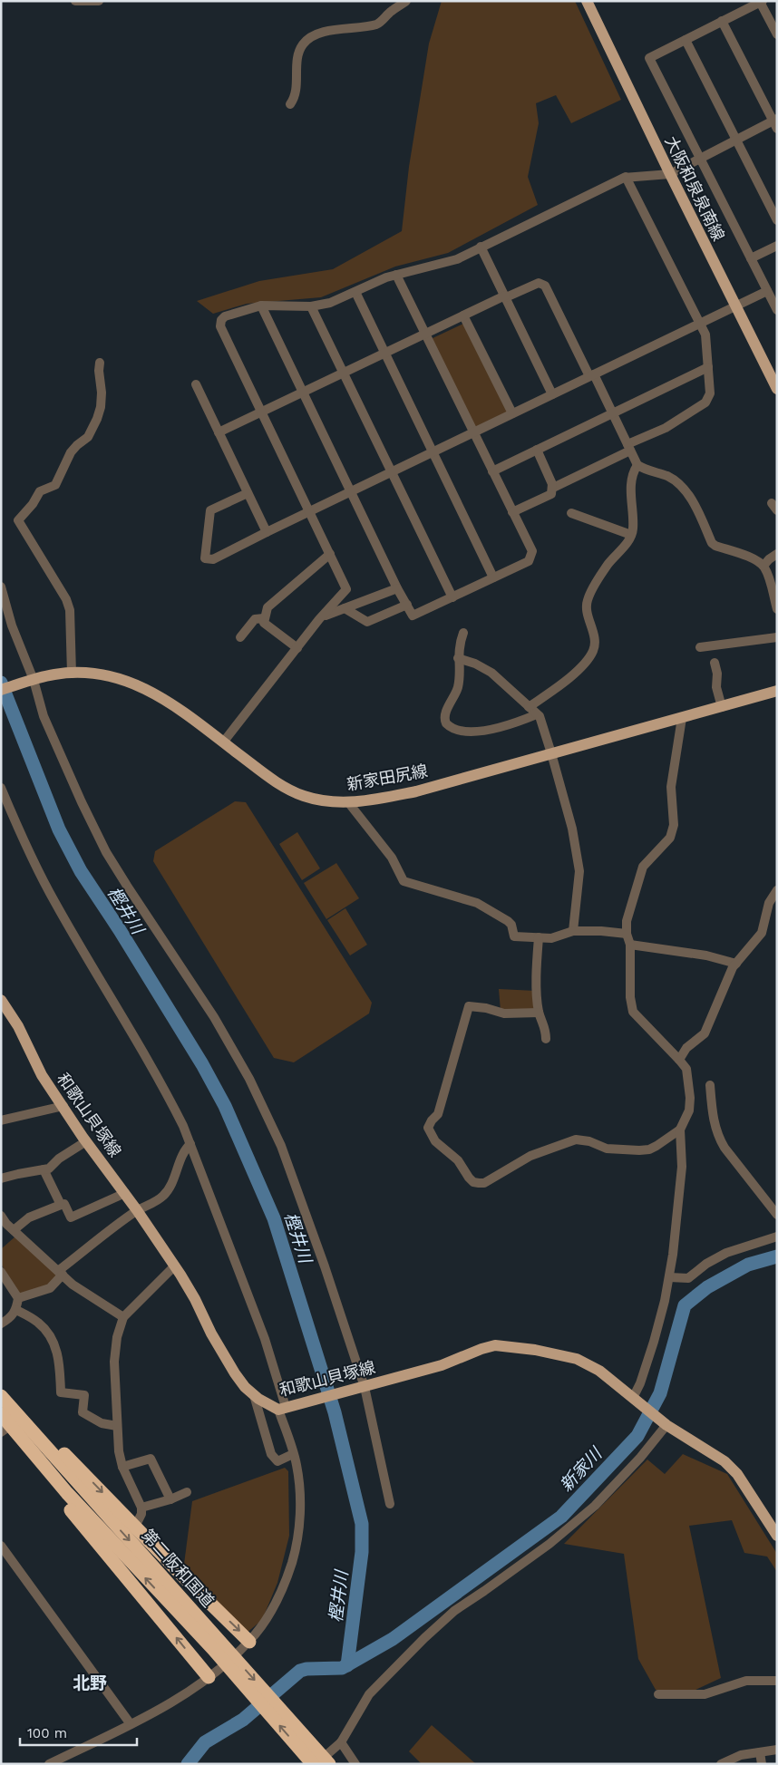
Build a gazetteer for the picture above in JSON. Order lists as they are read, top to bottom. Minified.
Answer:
{"streets":{"highway":["第二阪和国道"],"main road":["大阪和泉泉南線","新家田尻線","和歌山貝塚線"]},"districts":["北野"],"water":["樫井川","新家川"],"scale_bar":"100 m"}
